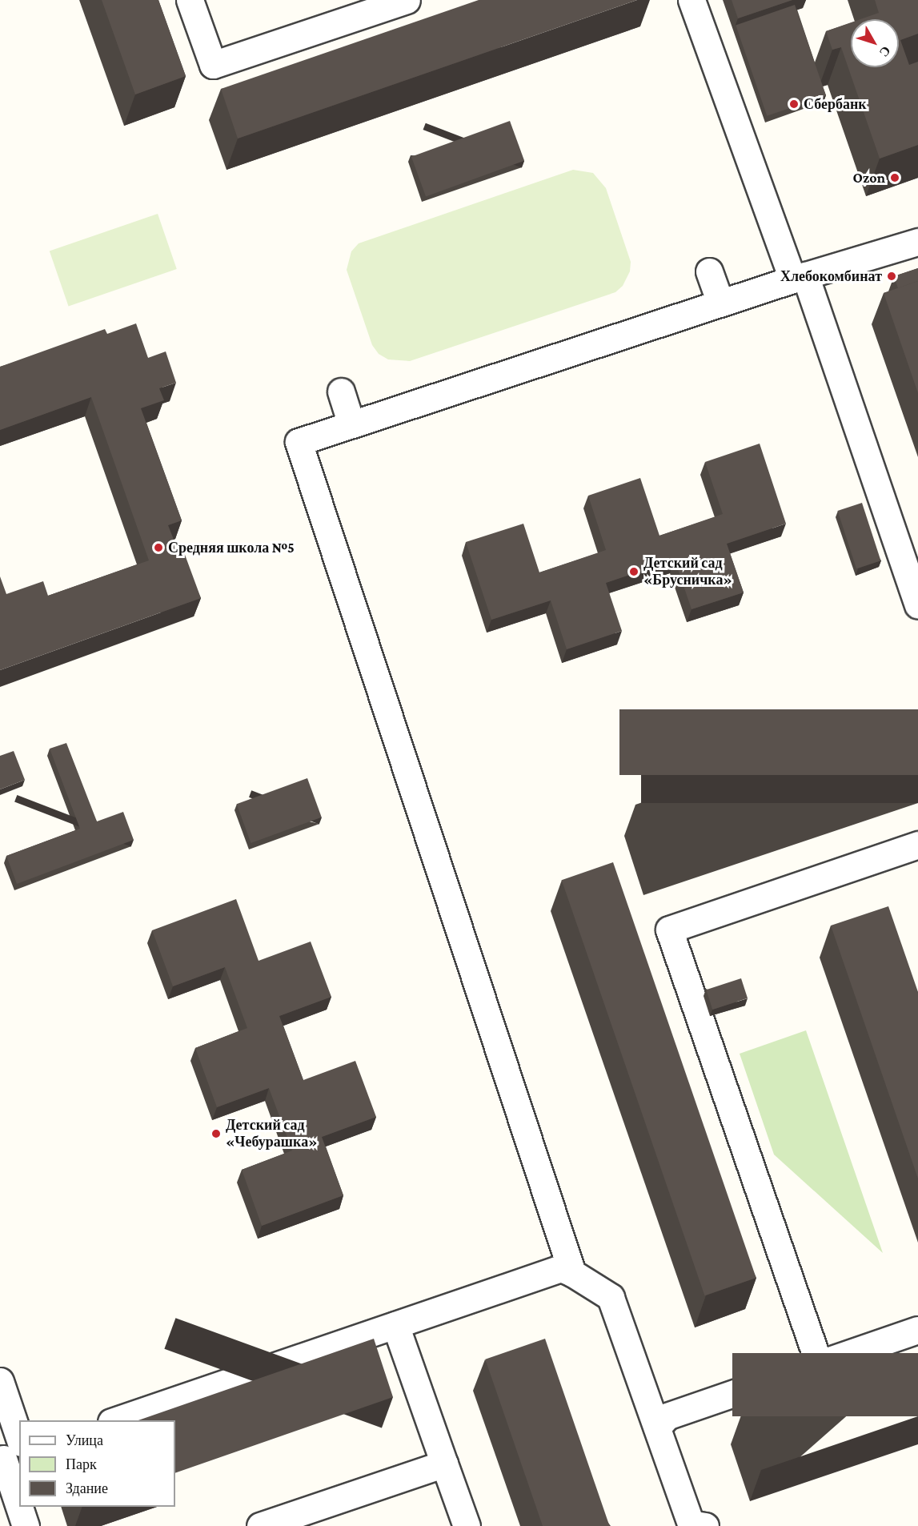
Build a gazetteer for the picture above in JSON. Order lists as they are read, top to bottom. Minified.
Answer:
{"places":["Сбербанк","Ozon","Хлебокомбинат","Средняя школа №5","Детский сад «Брусничка»","Детский сад «Чебурашка»"],"legend":["Улица","Парк","Здание"],"north":"bottom right"}
